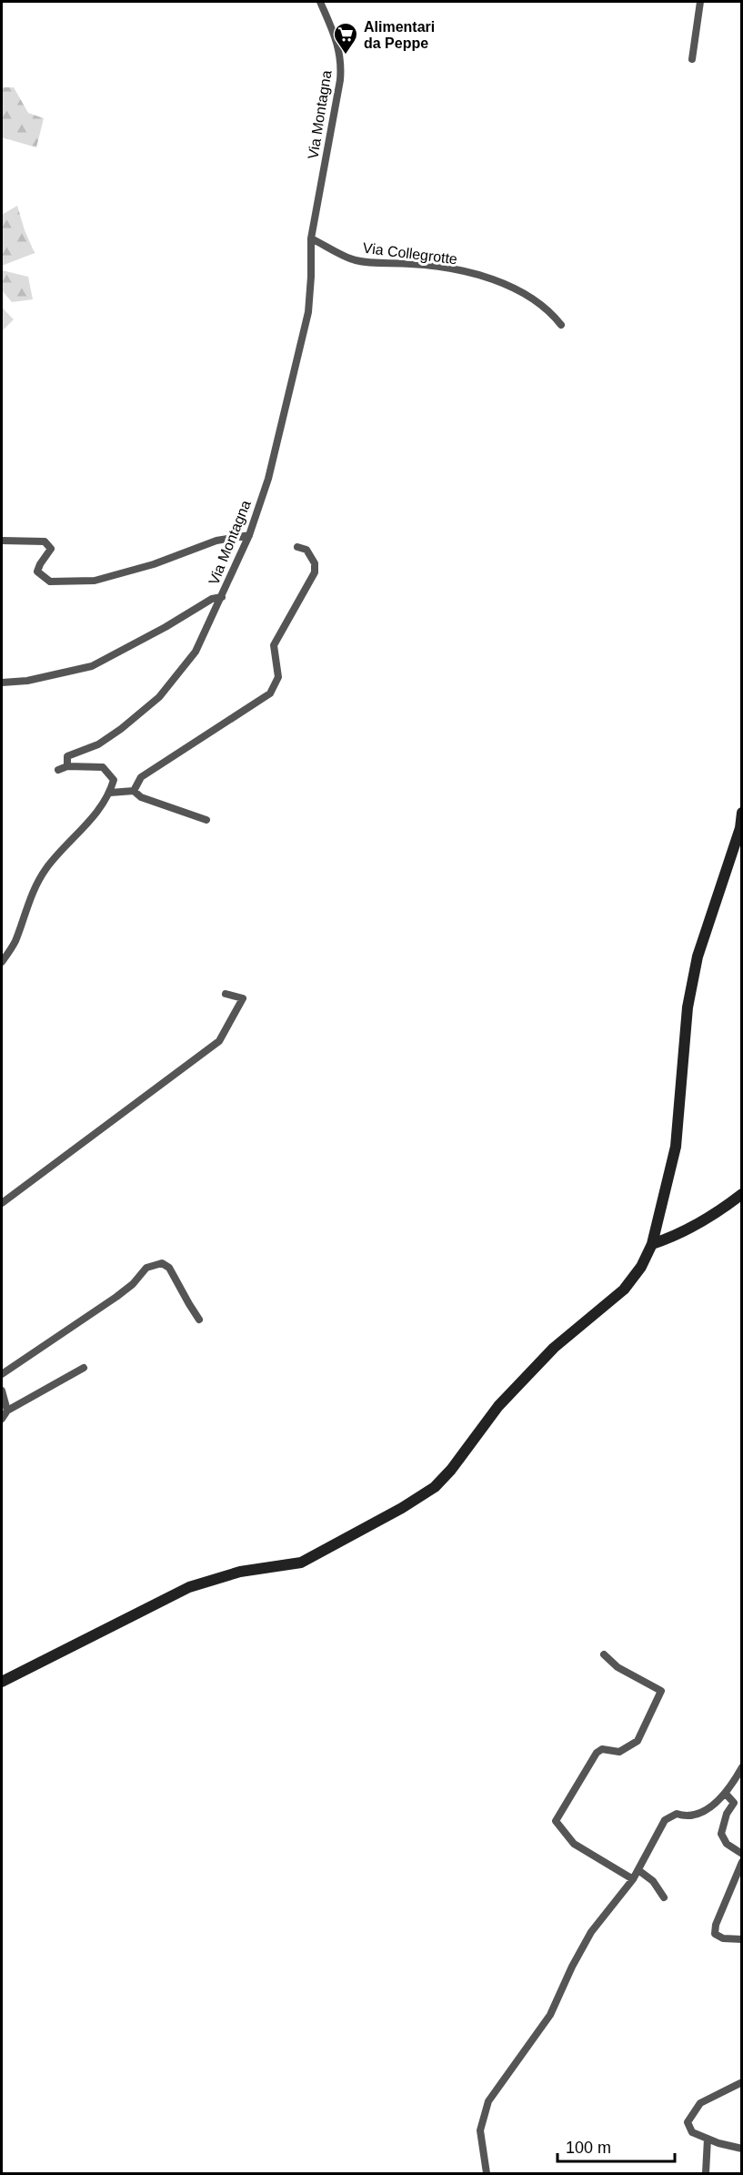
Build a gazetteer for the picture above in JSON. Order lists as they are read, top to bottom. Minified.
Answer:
{"streets":{"street":["Via Montagna","Via Collegrotte"]},"crossings":[["Via Montagna","Via Collegrotte"]],"places":{"supermarket":["Alimentari da Peppe"]},"scale_bar":"100 m"}
